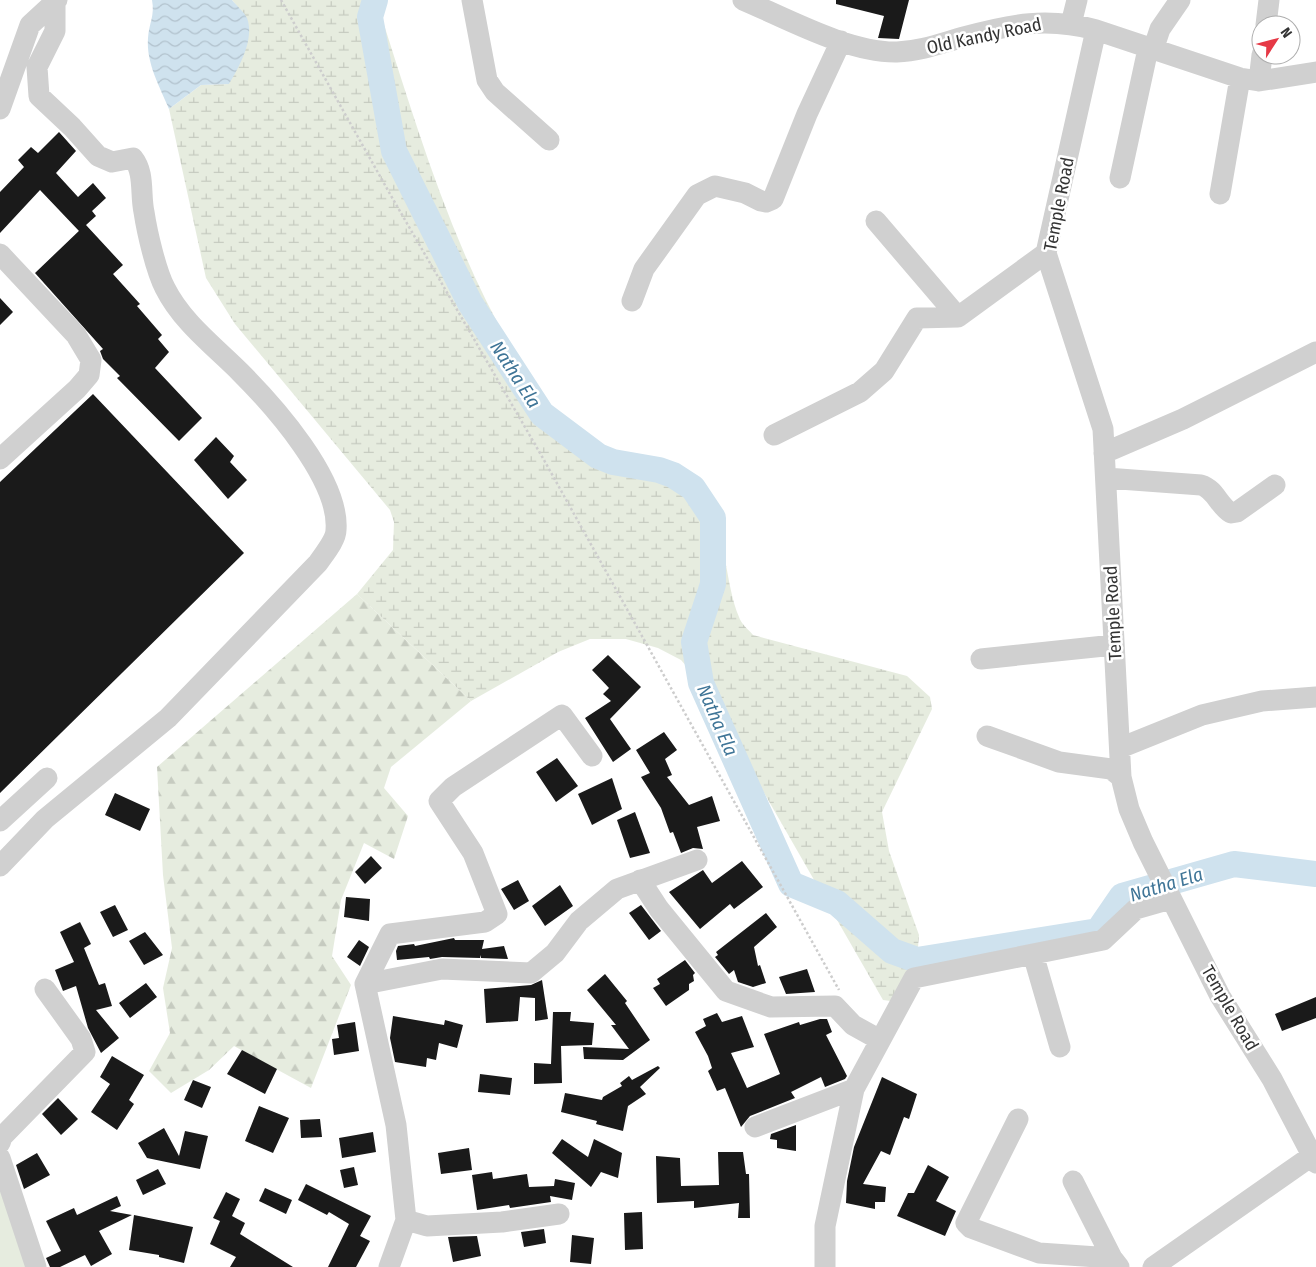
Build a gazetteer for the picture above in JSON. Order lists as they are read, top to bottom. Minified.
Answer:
{"streets":{"street":["Old Kandy Road","Temple Road"]},"crossings":[["Old Kandy Road","Temple Road"]],"water":["Natha Ela"],"north":"top right"}
